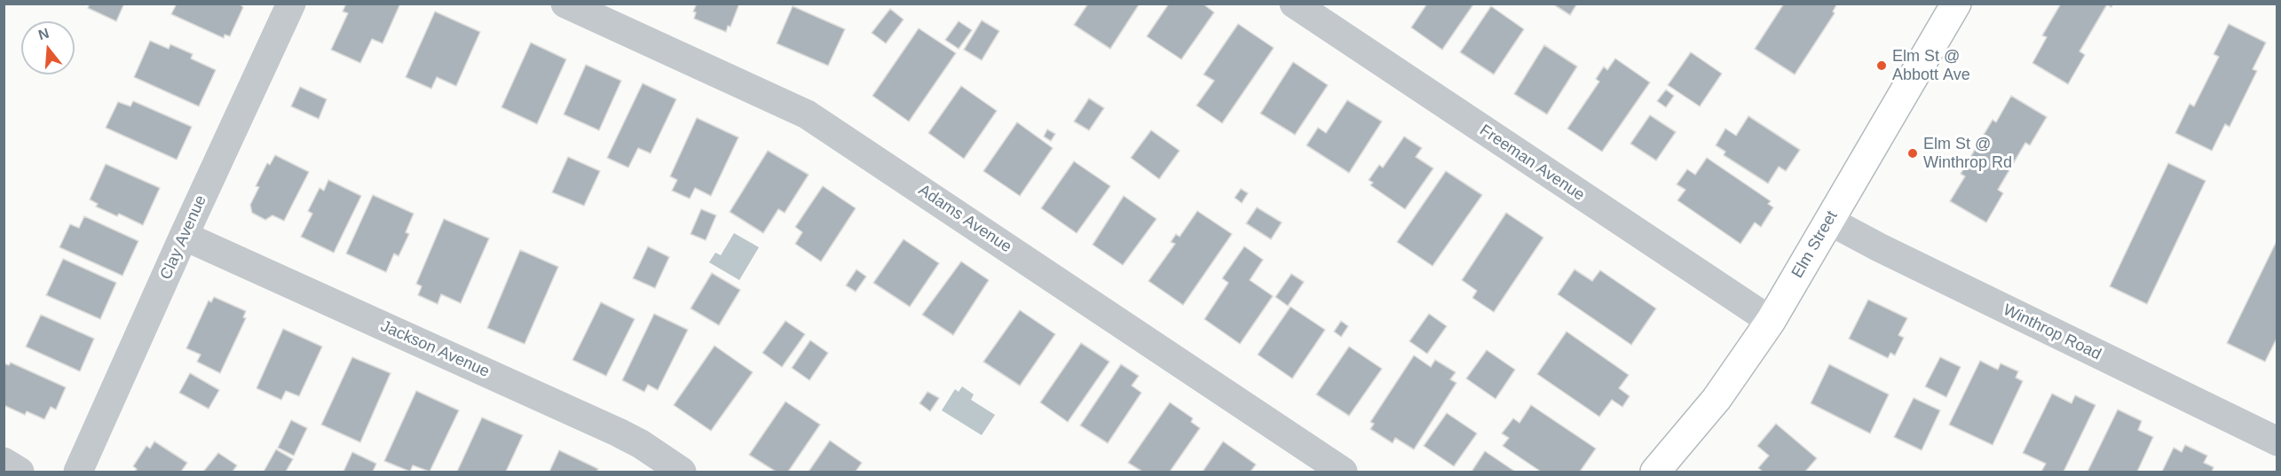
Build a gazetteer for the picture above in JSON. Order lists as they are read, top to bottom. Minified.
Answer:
{"streets":{"main road":["Elm Street"],"street":["Freeman Avenue","Adams Avenue","Clay Avenue","Winthrop Road","Jackson Avenue"]},"crossings":[["Freeman Avenue","Elm Street"],["Clay Avenue","Jackson Avenue"],["Elm Street","Winthrop Road"]],"places":["Elm St @ Abbott Ave","Elm St @ Winthrop Rd"],"north":"top"}
